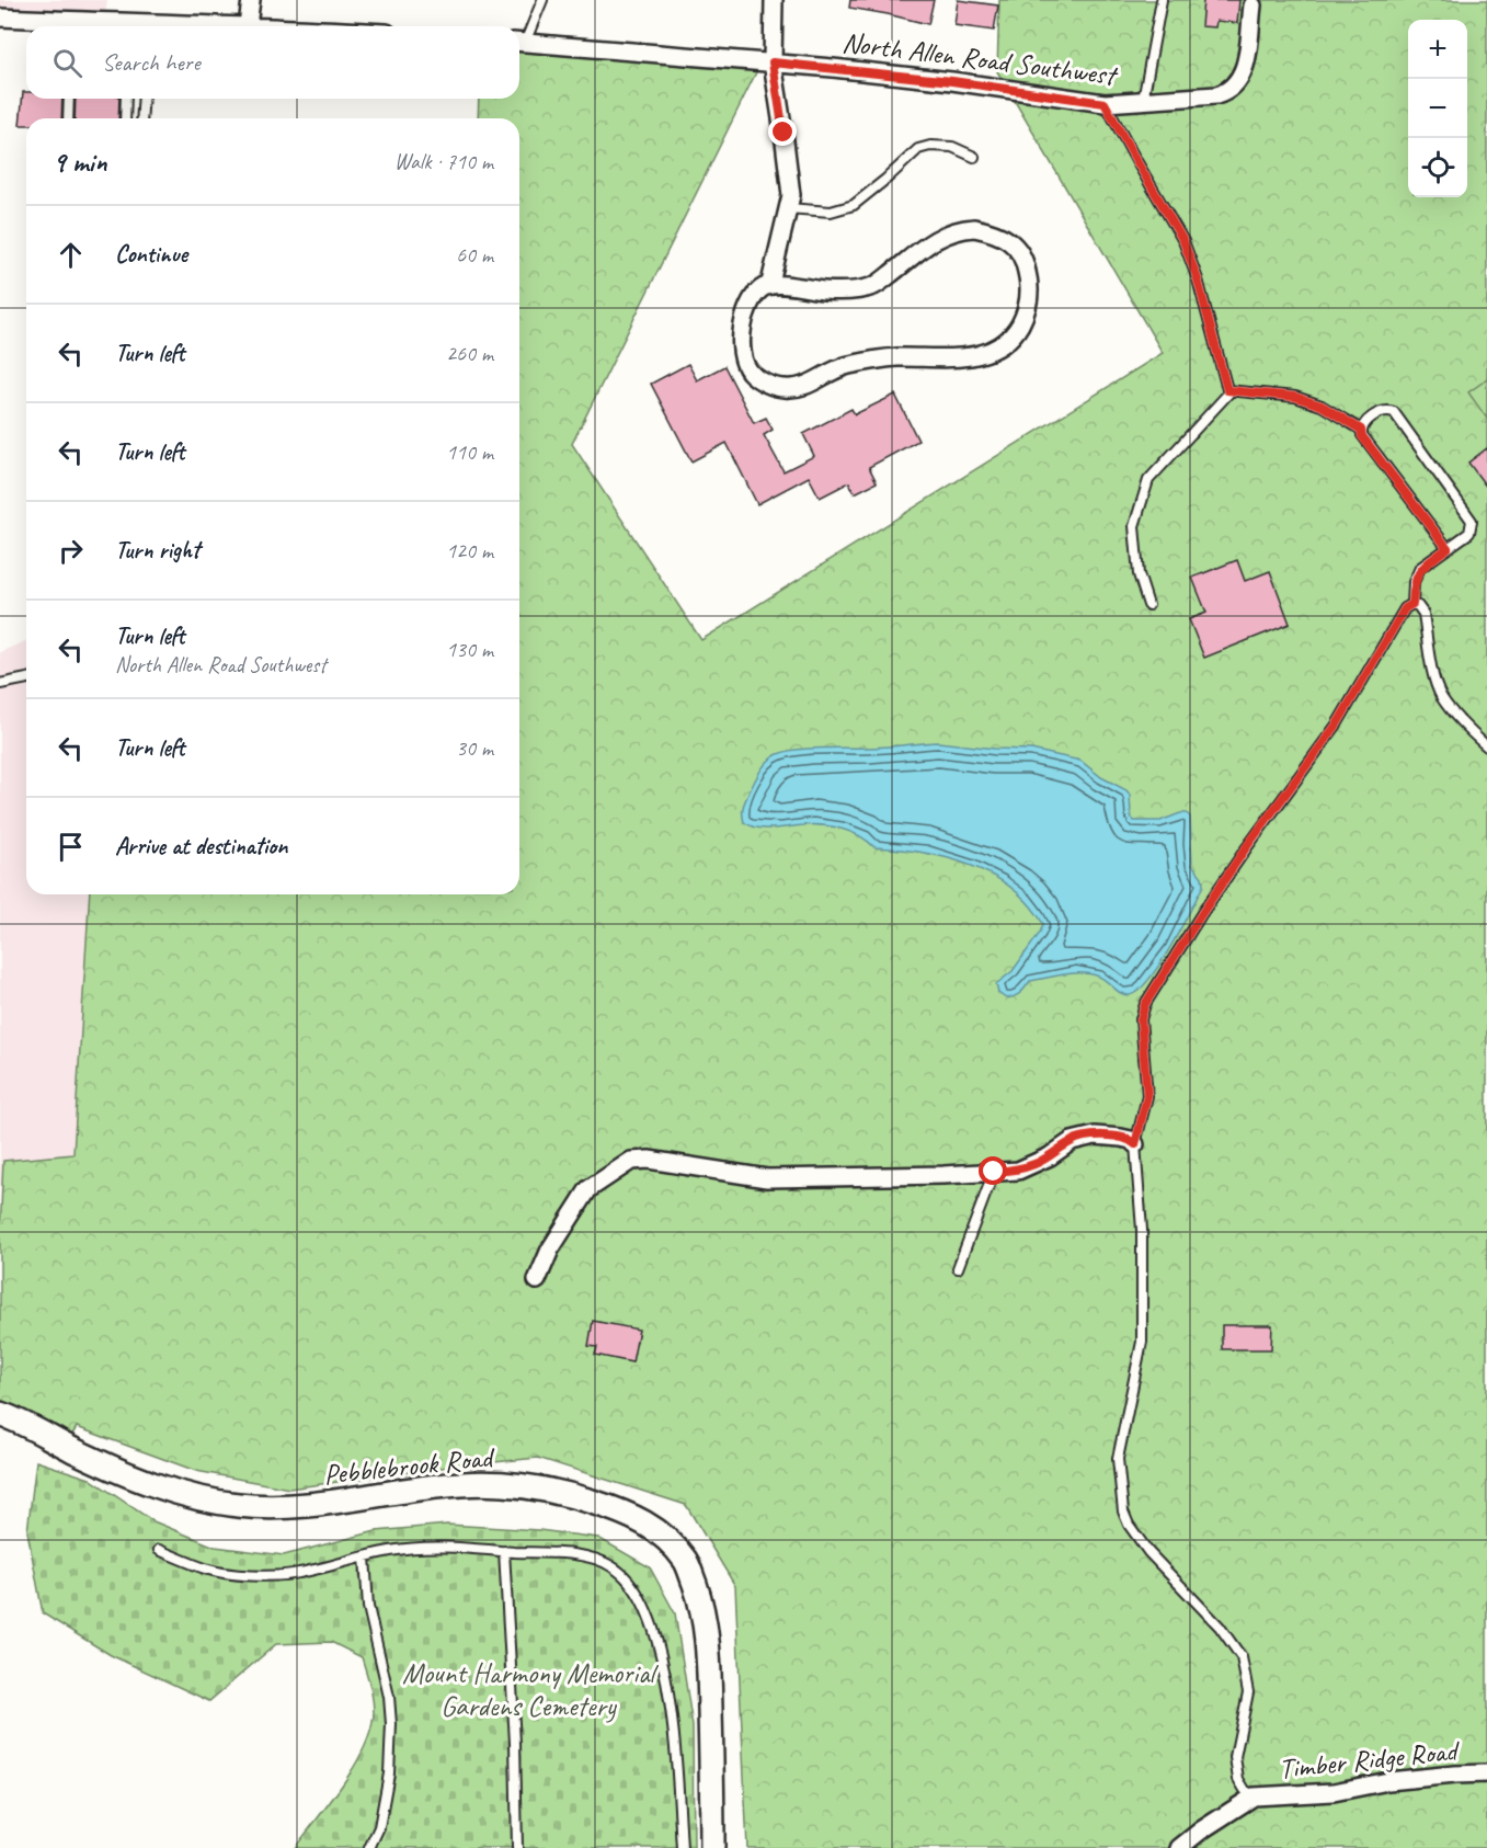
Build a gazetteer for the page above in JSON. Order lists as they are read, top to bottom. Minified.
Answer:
{"streets":{"street":["North Allen Road Southwest","Pebblebrook Road","Timber Ridge Road"]},"parks":["Mount Harmony Memorial Gardens Cemetery"],"page":{"map_buttons":["+","−"],"search":"Search here","heading":["9 min","Walk · 710 m"],"list":[["Continue","60 m"],["Turn left","260 m"],["Turn left","110 m"],["Turn right","120 m"],["Turn left","North Allen Road Southwest","130 m"],["Turn left","30 m"],"Arrive at destination"]}}
